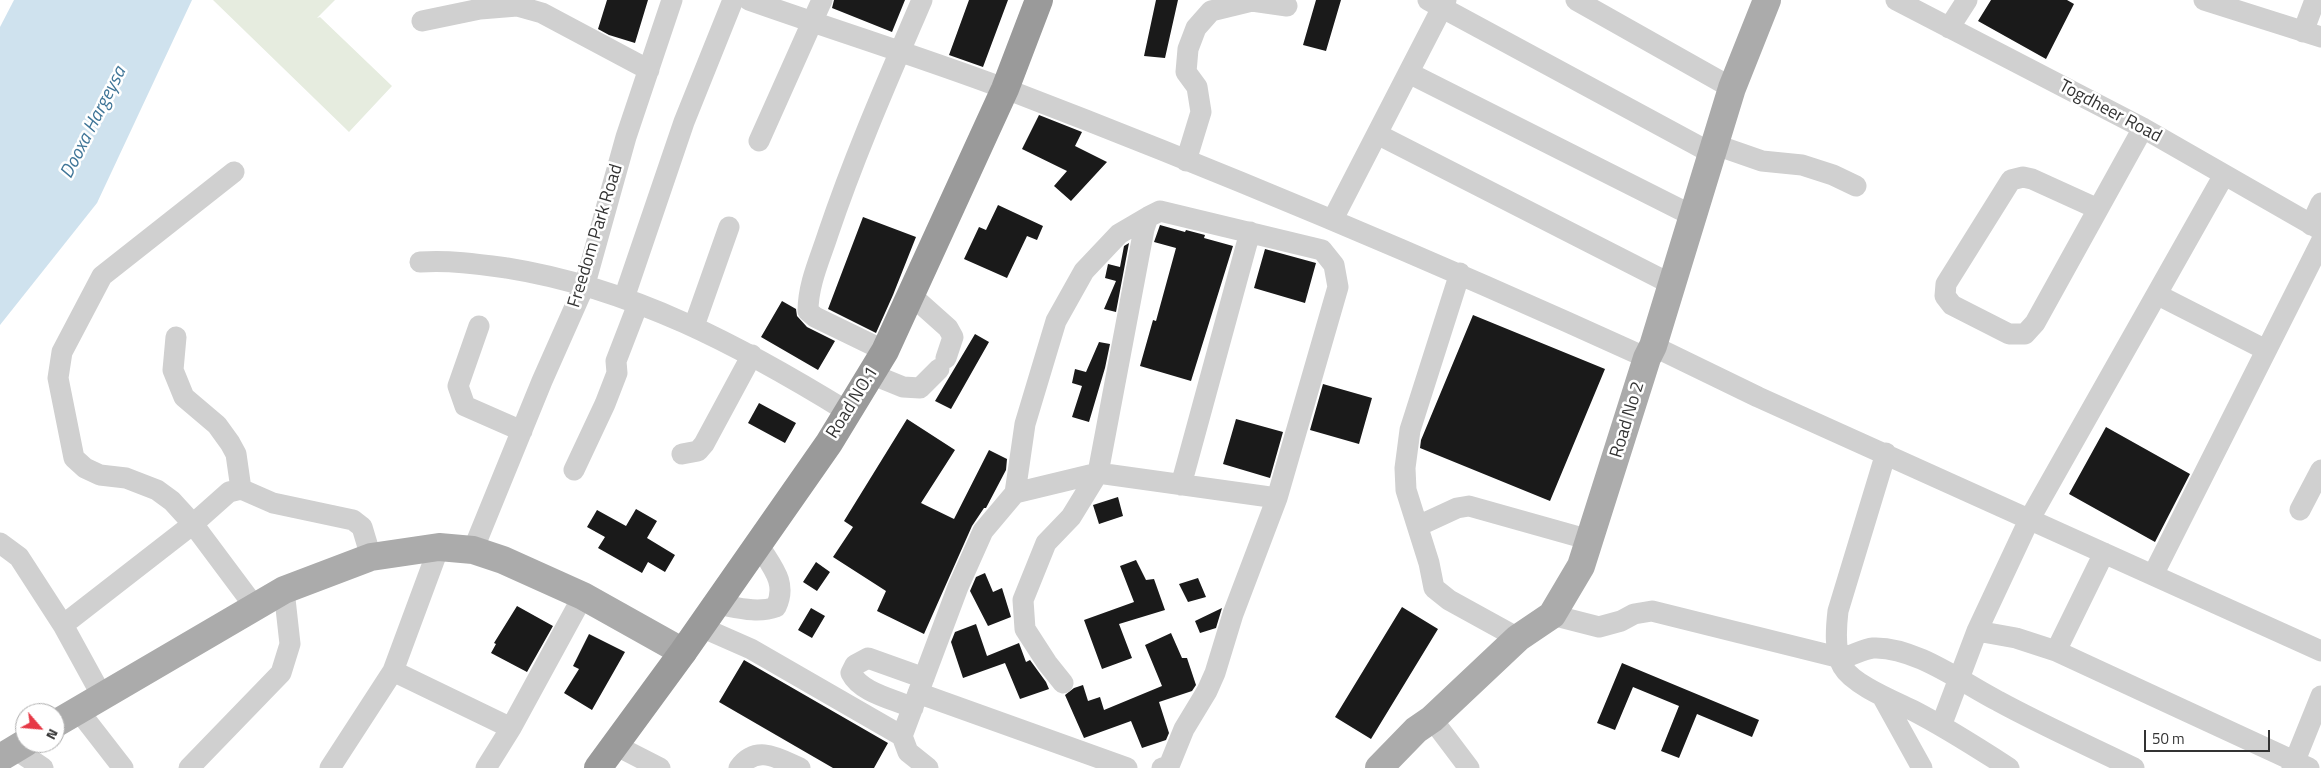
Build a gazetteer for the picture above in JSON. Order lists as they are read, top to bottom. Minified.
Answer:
{"streets":{"highway":["Road NO.1"],"main road":["Road No 2"],"street":["Togdheer Road","Freedom Park Road"]},"water":["Dooxa Hargeysa"],"scale_bar":"50 m","north":"bottom right"}
